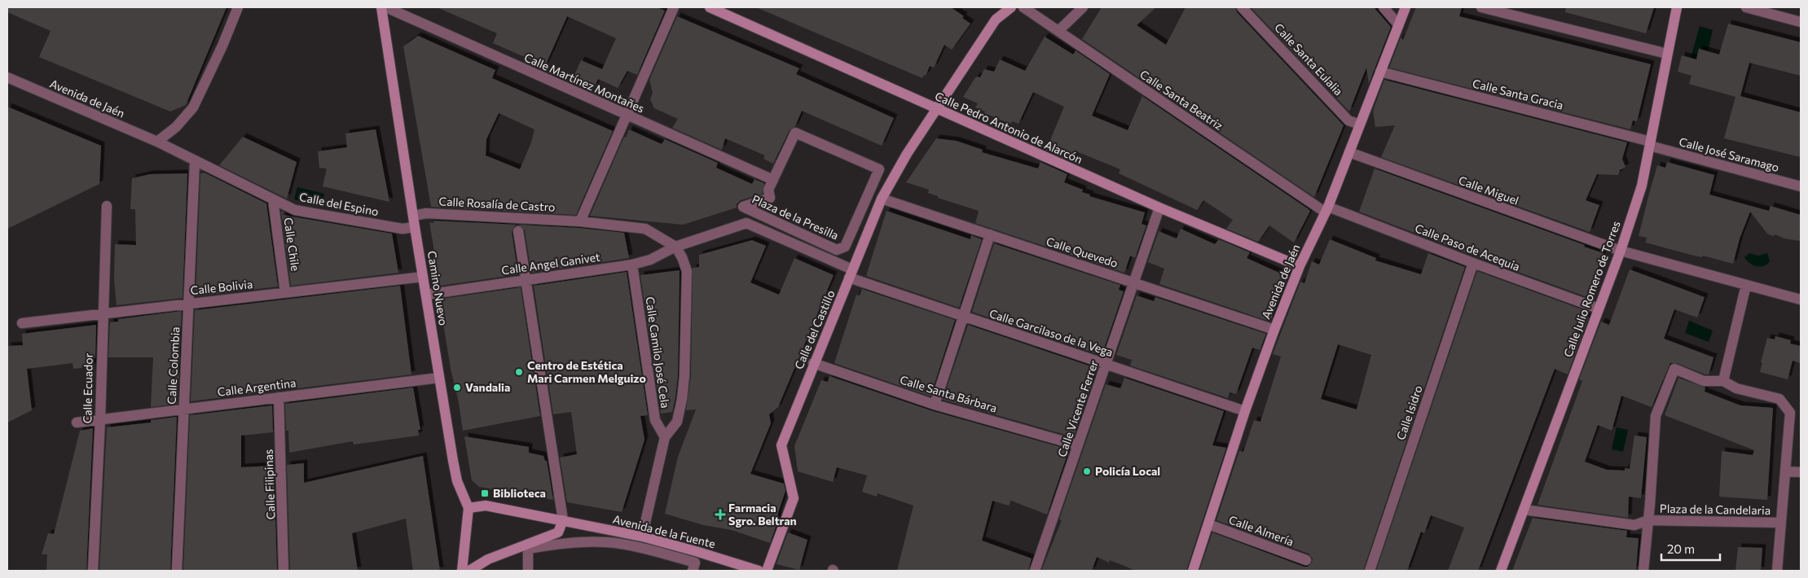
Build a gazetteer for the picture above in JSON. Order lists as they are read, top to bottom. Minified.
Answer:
{"streets":{"street":["Calle Santa Eulalia","Calle Martínez Montañes","Calle Santa Gracia","Avenida de Jaén","Calle Santa Beatriz","Calle Pedro Antonio de Alarcón","Calle José Saramago","Calle Miguel","Calle del Espino","Calle Rosalía de Castro","Plaza de la Presilla","Calle Chile","Calle Paso de Acequia","Calle Quevedo","Calle Angel Ganivet","Calle Bolivia","Camino Nuevo","Calle Julio Romero de Torres","Calle del Castillo","Calle Garcilaso de la Vega","Calle Camilo José Cela","Calle Colombia","Calle Argentina","Calle Ecuador","Calle Santa Bárbara","Calle Vicente Ferrer","Calle Isidro","Calle Filipinas","Plaza de la Candelaria","Calle Almería","Avenida de la Fuente"]},"crossings":[["Calle Santa Eulalia","Avenida de Jaén"],["Calle Martínez Montañes","Plaza de la Presilla"],["Calle Santa Gracia","Avenida de Jaén"],["Calle Santa Gracia","Calle José Saramago"],["Calle Santa Gracia","Calle Julio Romero de Torres"],["Avenida de Jaén","Calle Santa Beatriz"],["Avenida de Jaén","Calle Pedro Antonio de Alarcón"],["Avenida de Jaén","Calle Miguel"],["Avenida de Jaén","Calle del Espino"],["Avenida de Jaén","Calle Paso de Acequia"],["Avenida de Jaén","Calle Quevedo"],["Avenida de Jaén","Calle Garcilaso de la Vega"],["Avenida de Jaén","Calle Colombia"],["Avenida de Jaén","Calle Almería"],["Calle Santa Beatriz","Calle Paso de Acequia"],["Calle Pedro Antonio de Alarcón","Calle del Castillo"],["Calle Pedro Antonio de Alarcón","Calle Vicente Ferrer"],["Calle José Saramago","Calle Julio Romero de Torres"],["Calle Miguel","Calle Julio Romero de Torres"],["Calle del Espino","Calle Chile"],["Calle del Espino","Camino Nuevo"],["Calle del Espino","Calle Colombia"],["Calle Rosalía de Castro","Calle Angel Ganivet"],["Calle Rosalía de Castro","Camino Nuevo"],["Calle Chile","Calle Bolivia"],["Calle Paso de Acequia","Calle Julio Romero de Torres"],["Calle Paso de Acequia","Calle Isidro"],["Calle Quevedo","Calle del Castillo"],["Calle Quevedo","Calle Vicente Ferrer"],["Calle Angel Ganivet","Camino Nuevo"],["Calle Angel Ganivet","Calle del Castillo"],["Calle Angel Ganivet","Calle Garcilaso de la Vega"],["Calle Angel Ganivet","Calle Camilo José Cela"],["Calle Bolivia","Camino Nuevo"],["Calle Bolivia","Calle Colombia"],["Calle Bolivia","Calle Ecuador"],["Camino Nuevo","Calle Argentina"],["Camino Nuevo","Avenida de la Fuente"],["Calle del Castillo","Calle Garcilaso de la Vega"],["Calle del Castillo","Calle Santa Bárbara"],["Calle Garcilaso de la Vega","Calle Vicente Ferrer"],["Calle Colombia","Calle Argentina"],["Calle Argentina","Calle Ecuador"],["Calle Argentina","Calle Filipinas"],["Calle Santa Bárbara","Calle Vicente Ferrer"]],"places":{"other":["Centro de Estética Mari Carmen Melguizo","Vandalia","Policía Local"],"transit":["Biblioteca"],"health":["Farmacia Sgro. Beltran"]},"scale_bar":"20 m"}
